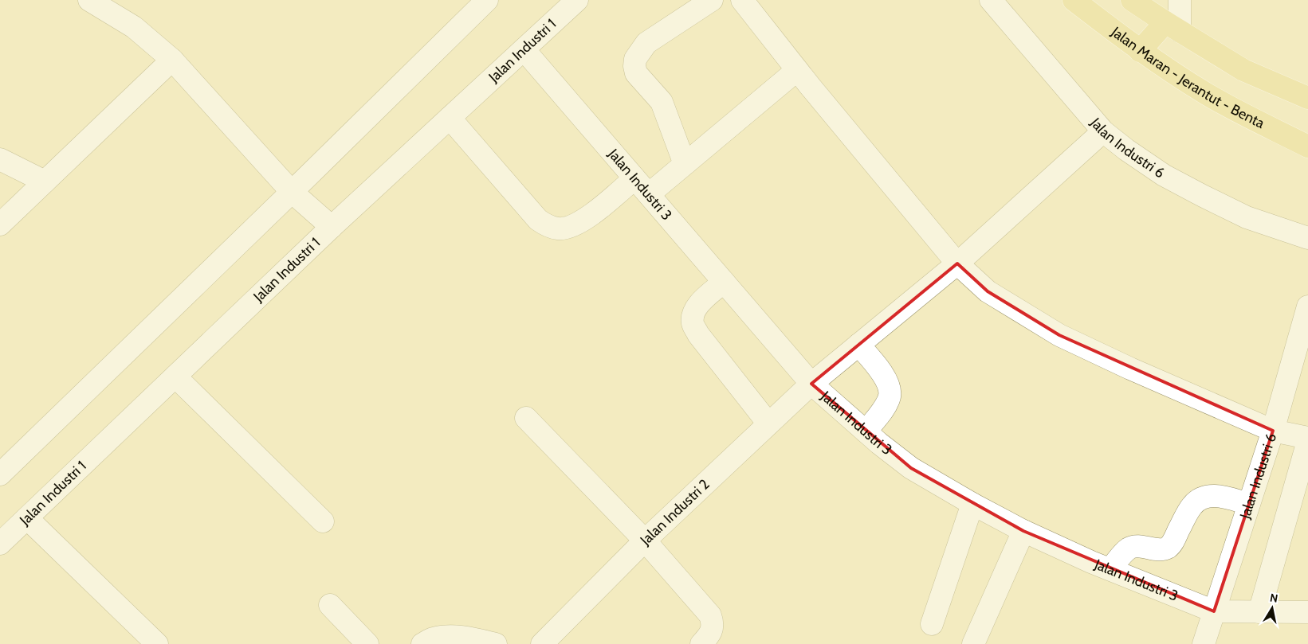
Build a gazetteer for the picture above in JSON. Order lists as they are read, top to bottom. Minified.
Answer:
{"streets":{"main road":["Jalan Maran - Jerantut - Benta"],"street":["Jalan Industri 1","Jalan Industri 6","Jalan Industri 3","Jalan Industri 2"]},"crossings":[["Jalan Industri 1","Jalan Industri 3"],["Jalan Industri 6","Jalan Industri 3"],["Jalan Industri 6","Jalan Industri 2"],["Jalan Industri 3","Jalan Industri 2"]],"north":"top"}
